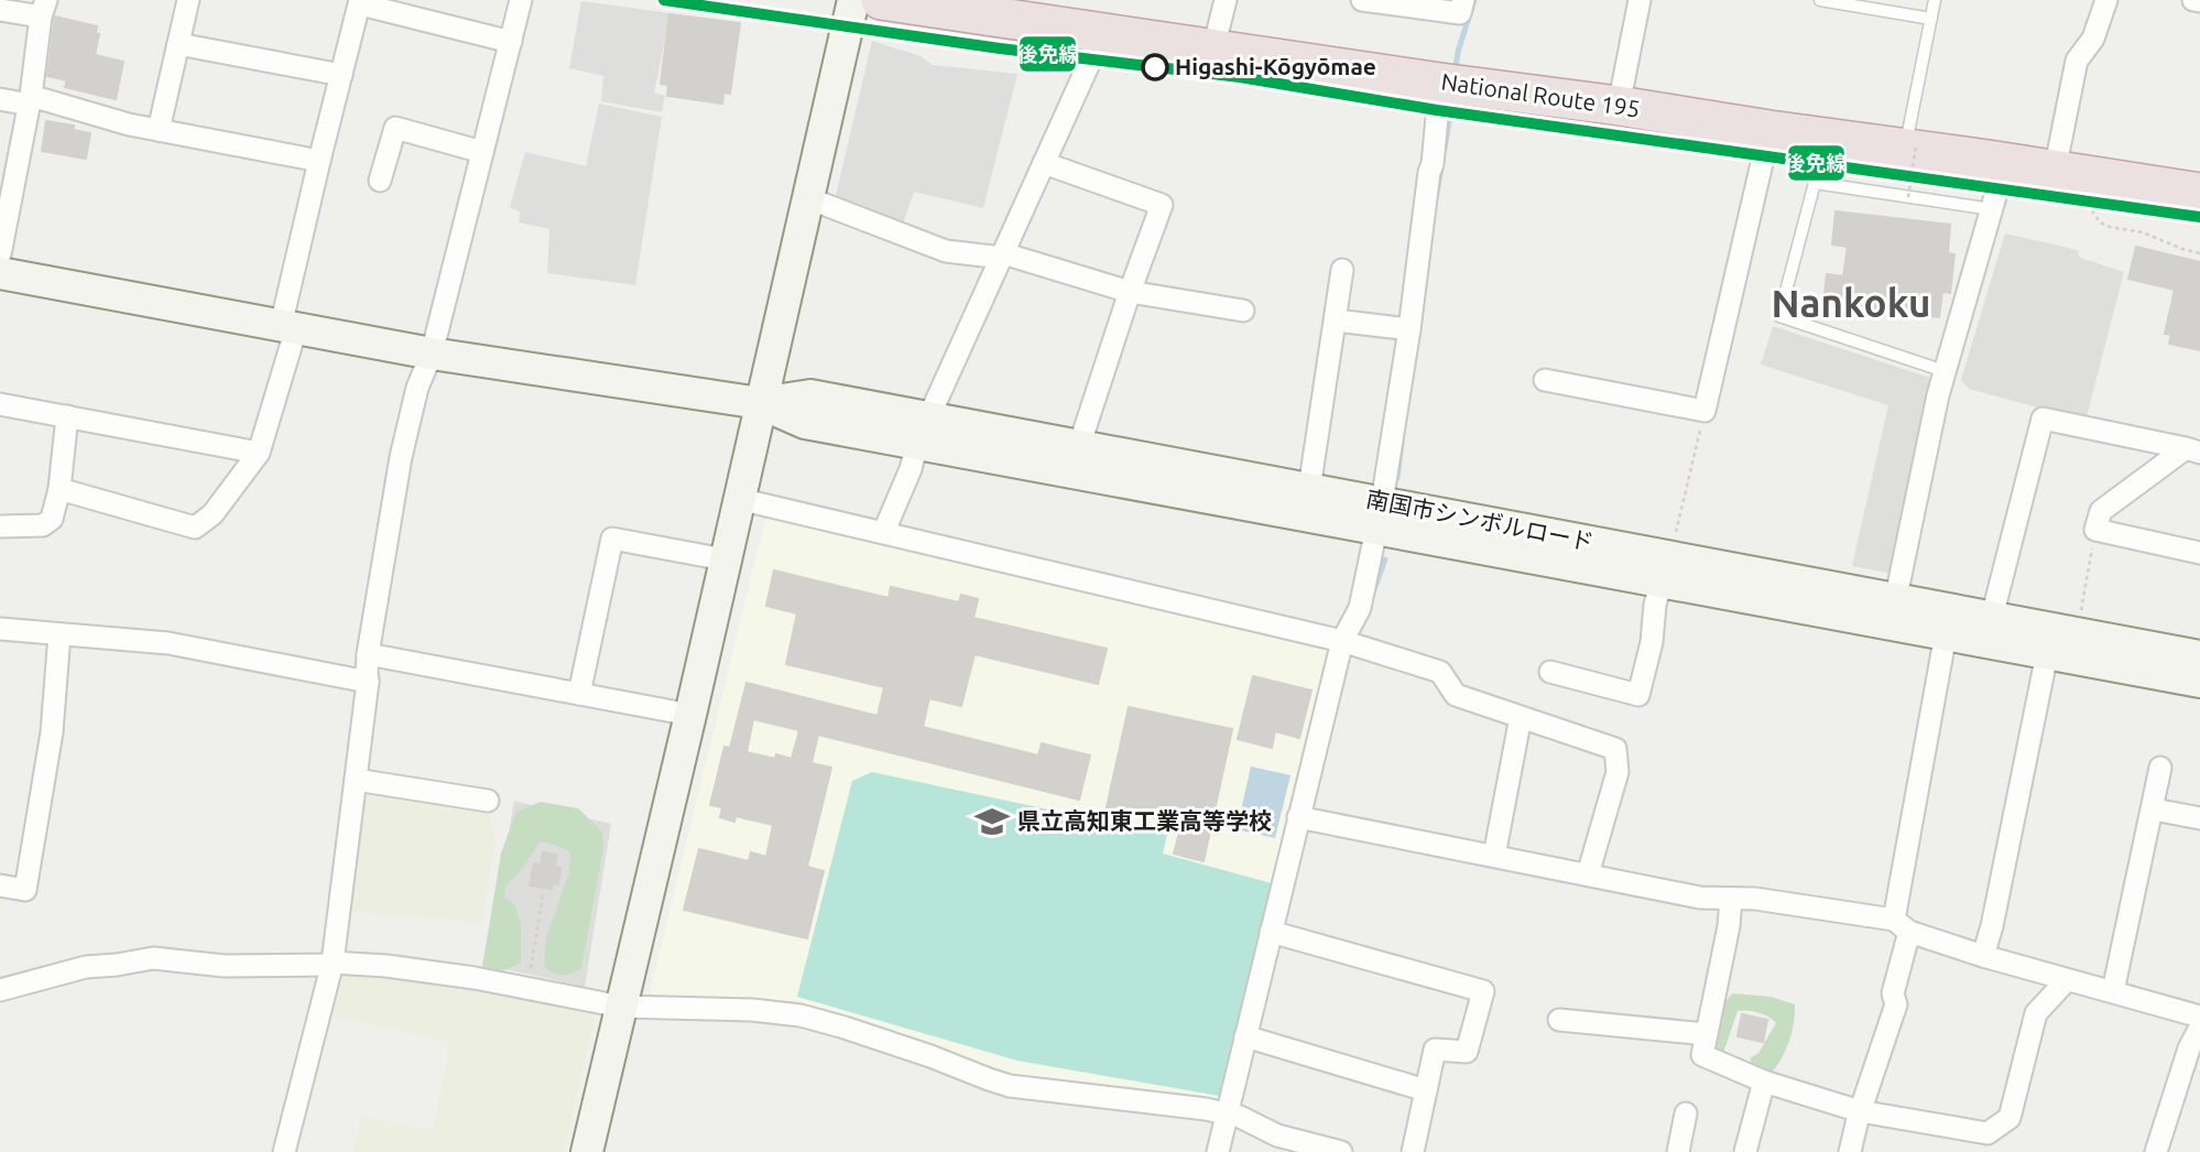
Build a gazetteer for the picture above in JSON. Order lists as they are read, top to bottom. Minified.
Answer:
{"streets":{"highway":["National Route 195"],"street":["南国市シンボルロード"]},"districts":["Nankoku"],"places":{"other":["Higashi-Kōgyōmae"],"school or university":["県立高知東工業高等学校"]},"lines":["transit line 後免線"]}
